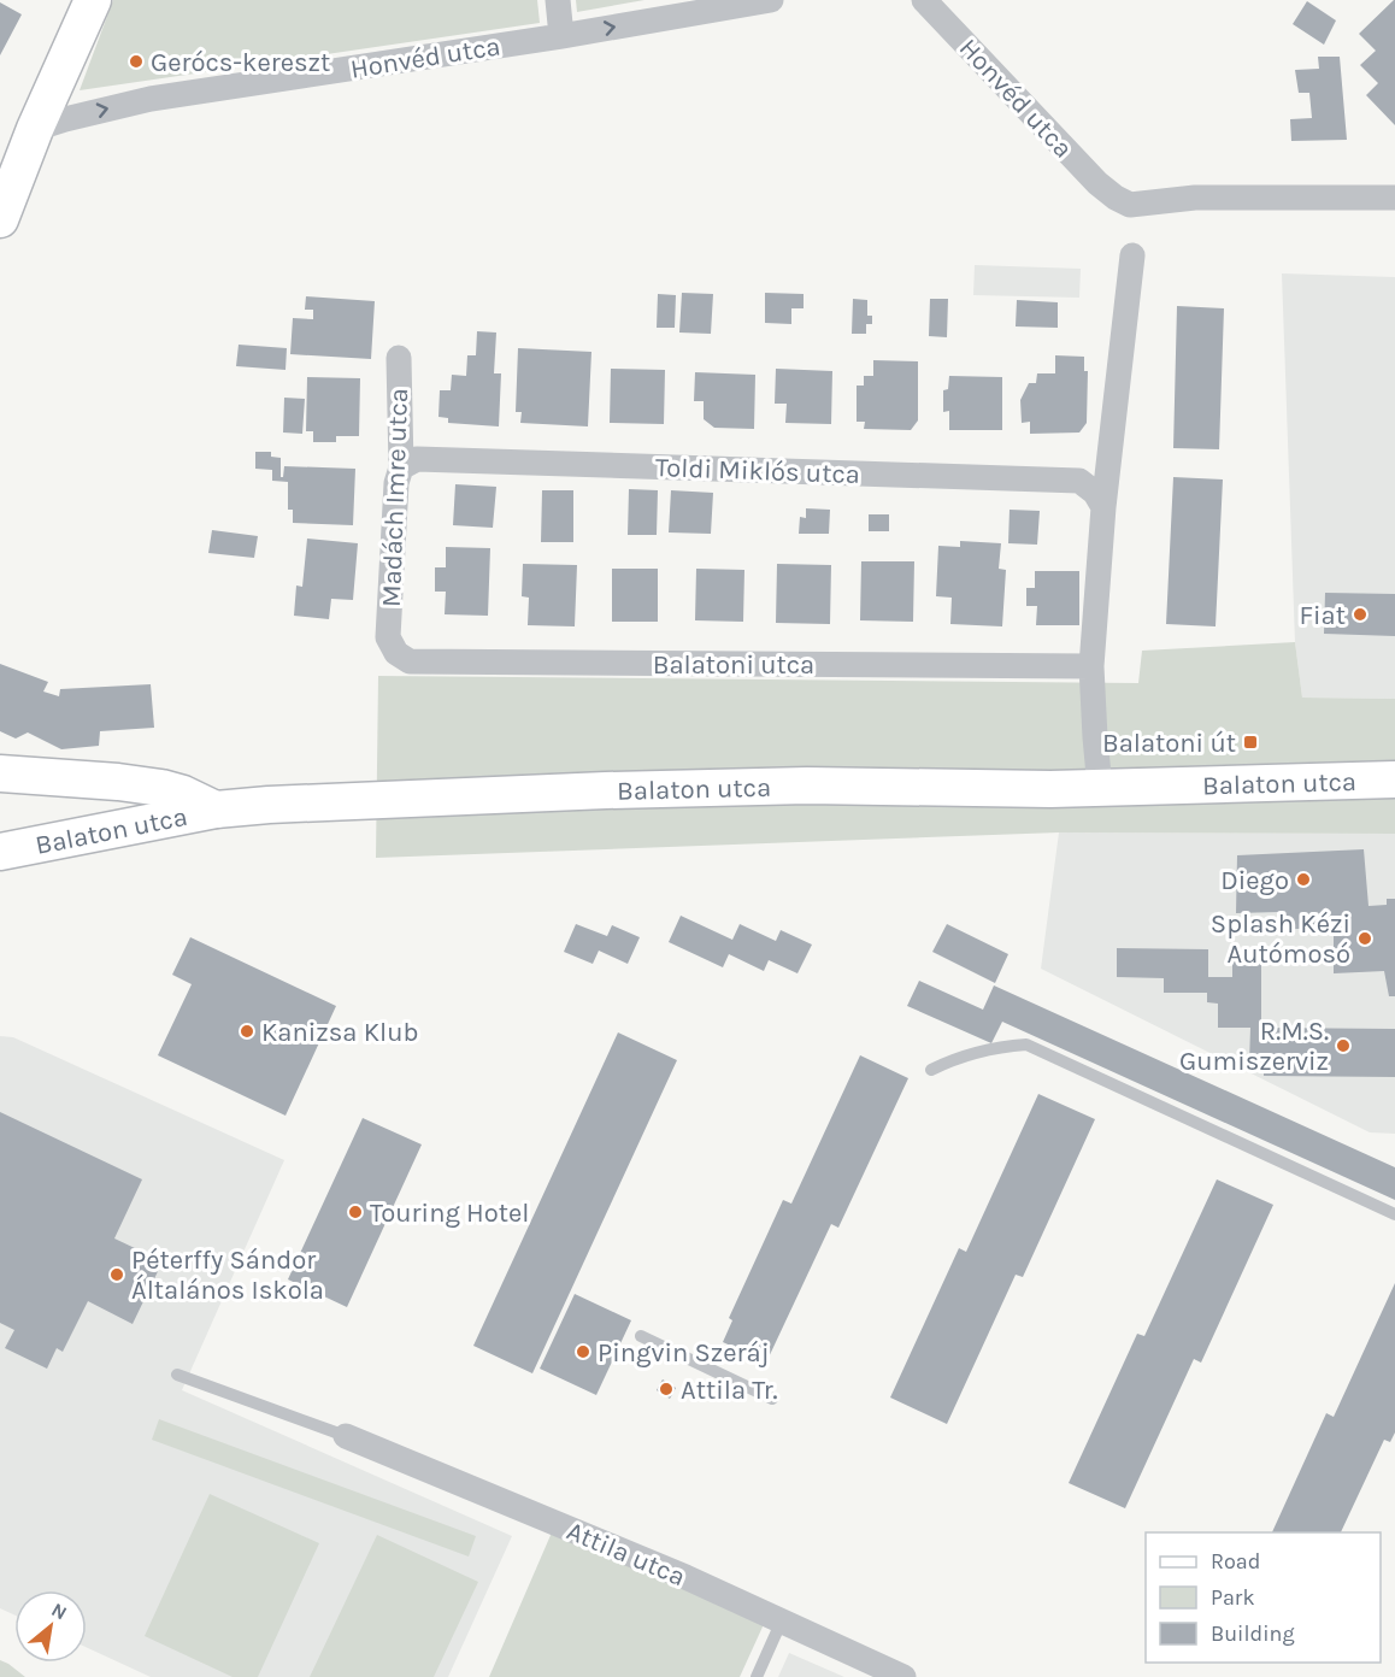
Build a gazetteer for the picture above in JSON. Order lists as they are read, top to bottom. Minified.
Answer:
{"streets":{"street":["Honvéd utca","Toldi Miklós utca","Madách Imre utca","Balatoni utca","Balaton utca","Attila utca"]},"crossings":[["Toldi Miklós utca","Madách Imre utca"],["Madách Imre utca","Balatoni utca"]],"one_way":["Honvéd utca"],"places":{"other":["Gerócs-kereszt","Fiat","Diego","Splash Kézi Autómosó","Kanizsa Klub","R.M.S. Gumiszerviz","Touring Hotel","Péterffy Sándor Általános Iskola","Pingvin Szeráj","Attila Tr."],"transit":["Balatoni út"]},"legend":["Road","Park","Building"],"north":"top right"}
